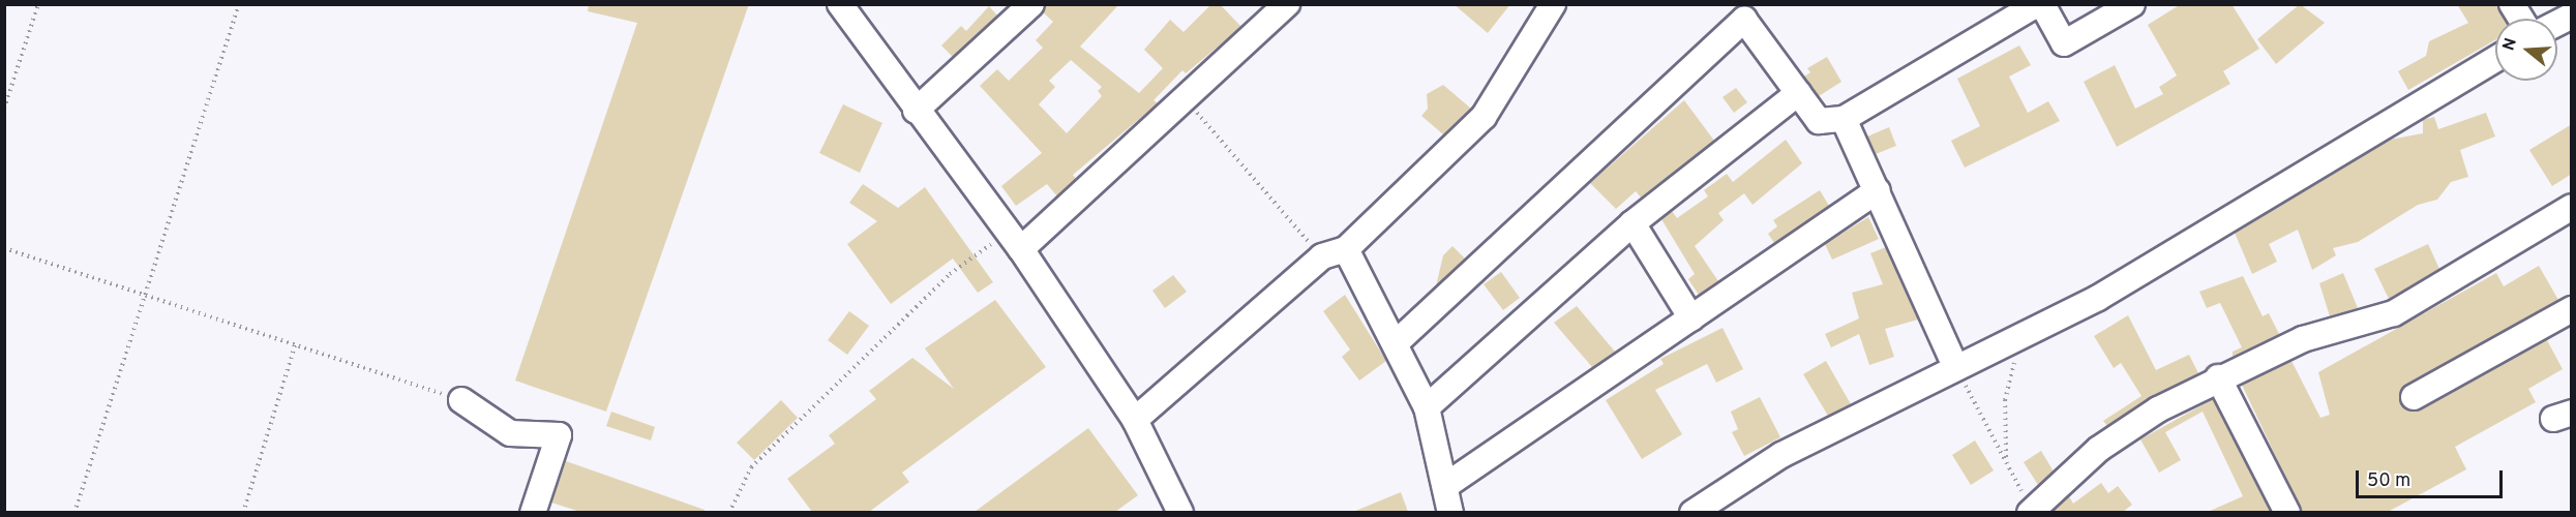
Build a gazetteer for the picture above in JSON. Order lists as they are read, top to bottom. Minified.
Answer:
{"scale_bar":"50 m","north":"left"}
